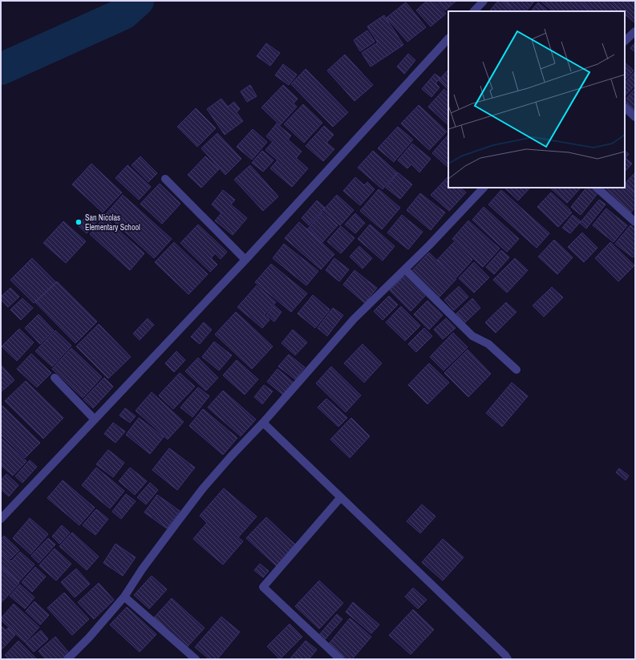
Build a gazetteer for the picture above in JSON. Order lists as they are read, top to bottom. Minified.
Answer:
{"places":["San Nicolas Elementary School"]}
